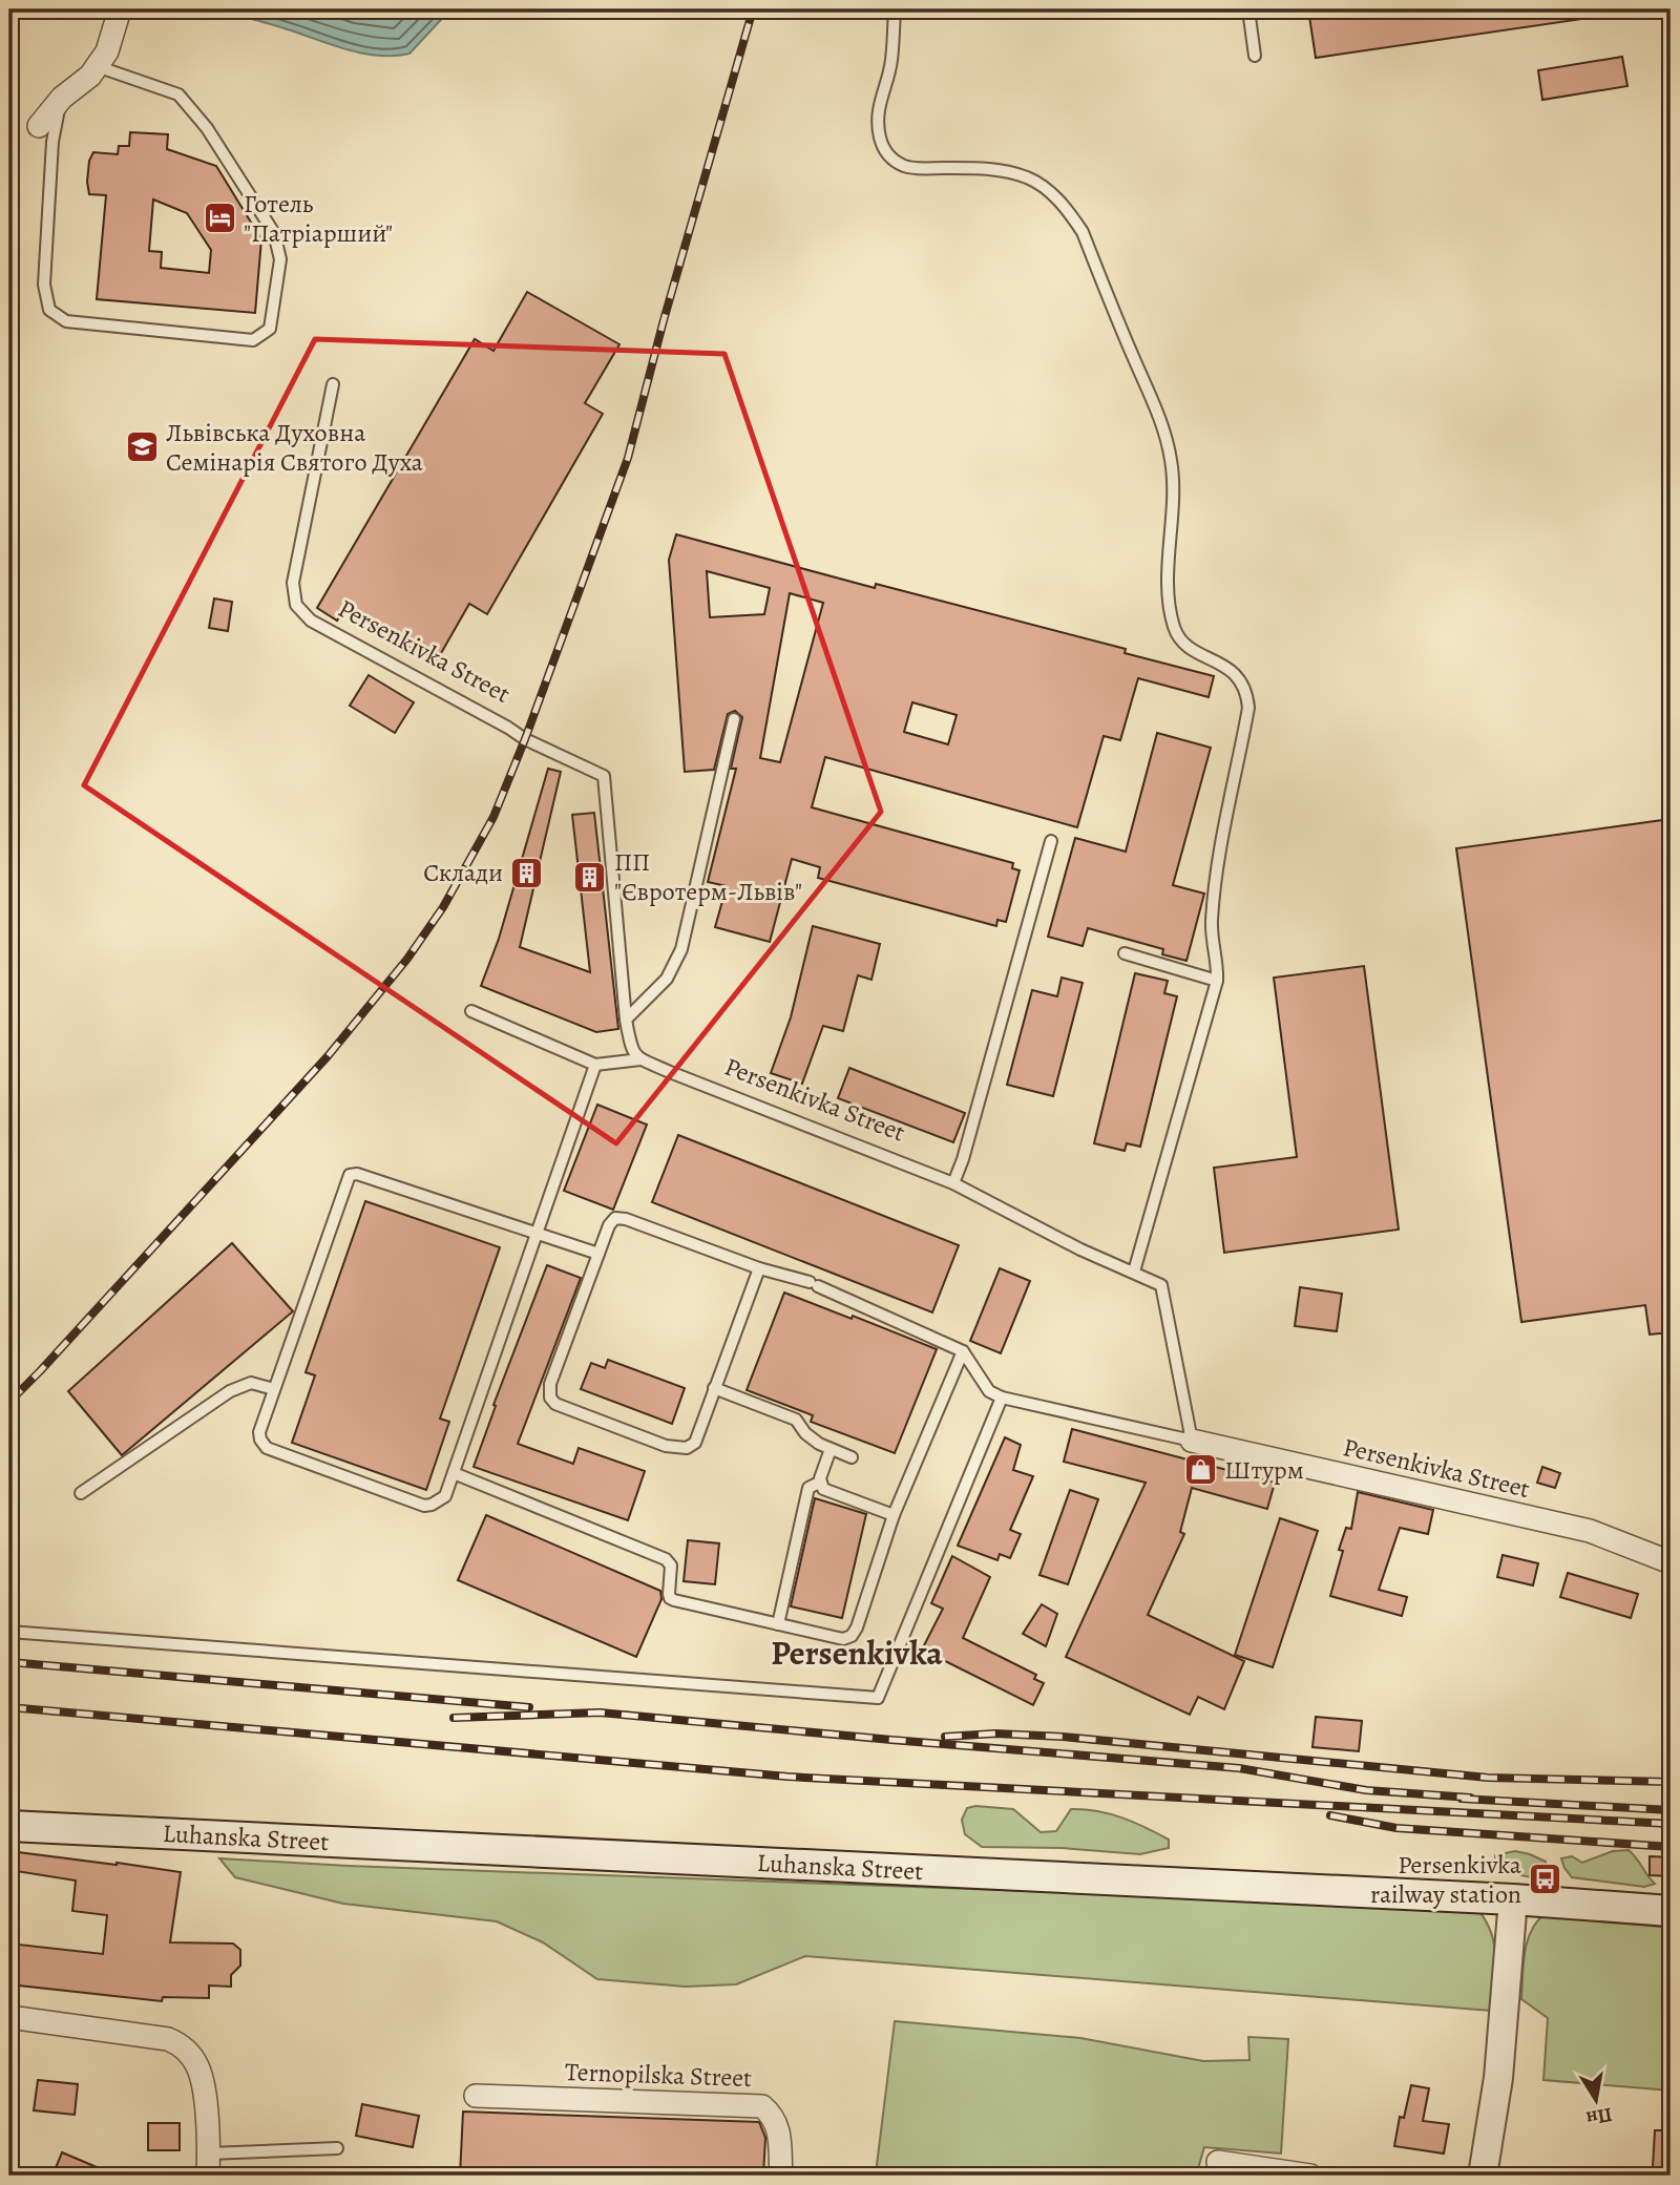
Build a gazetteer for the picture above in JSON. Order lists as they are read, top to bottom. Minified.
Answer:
{"streets":{"main road":["Luhanska Street"],"street":["Persenkivka Street","Ternopilska Street"]},"districts":["Persenkivka"],"places":{"hotel":["Готель \"Патріарший\""],"school or university":["Львівська Духовна Семінарія Святого Духа"],"building":["Склади","ПП \"Євротерм-Львів\""],"shop":["Штурм"],"bus stop":["Persenkivka railway station"]},"north":"bottom"}
